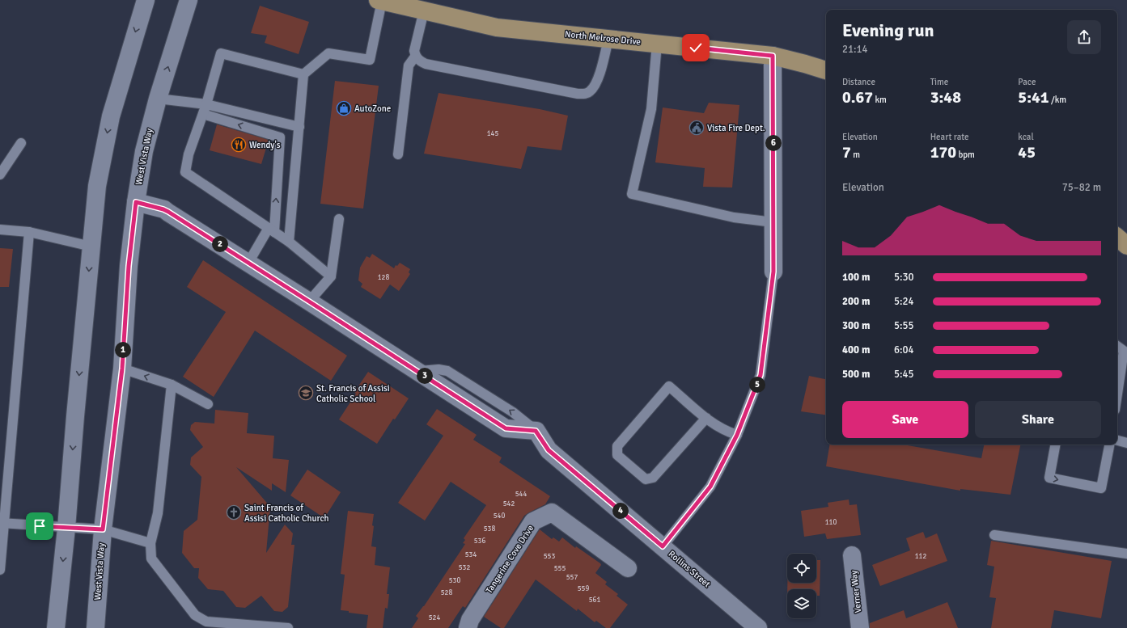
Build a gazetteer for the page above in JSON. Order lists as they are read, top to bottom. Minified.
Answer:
{"streets":{"main road":["North Melrose Drive"],"street":["West Vista Way","Tangerine Cove Drive","Rollins Street","Verner Way"]},"crossings":[["West Vista Way","Rollins Street"]],"places":{"shop":["AutoZone"],"public building":["Vista Fire Dept."],"restaurant":["Wendy's"],"school or university":["St. Francis of Assisi Catholic School"],"church":["Saint Francis of Assisi Catholic Church"]},"house_numbers":["145","128","544","542","540","110","538","536","534","553","112","532","555","557","530","559","528","561","524"],"page":{"heading":["Evening run","21:14"],"stats":[["Distance","0.67 km"],["Time","3:48"],["Pace","5:41 /km"],["Elevation","7 m"],["Heart rate","170 bpm"],["kcal","45"]],"pins":["6","2","1","3","5","4"],"chart":["Elevation","75–82 m"],"list":[{"name":"100 m","note":"5:30"},{"name":"200 m","note":"5:24"},{"name":"300 m","note":"5:55"},{"name":"400 m","note":"6:04"},{"name":"500 m","note":"5:45"}],"buttons":["Save","Share"]}}
